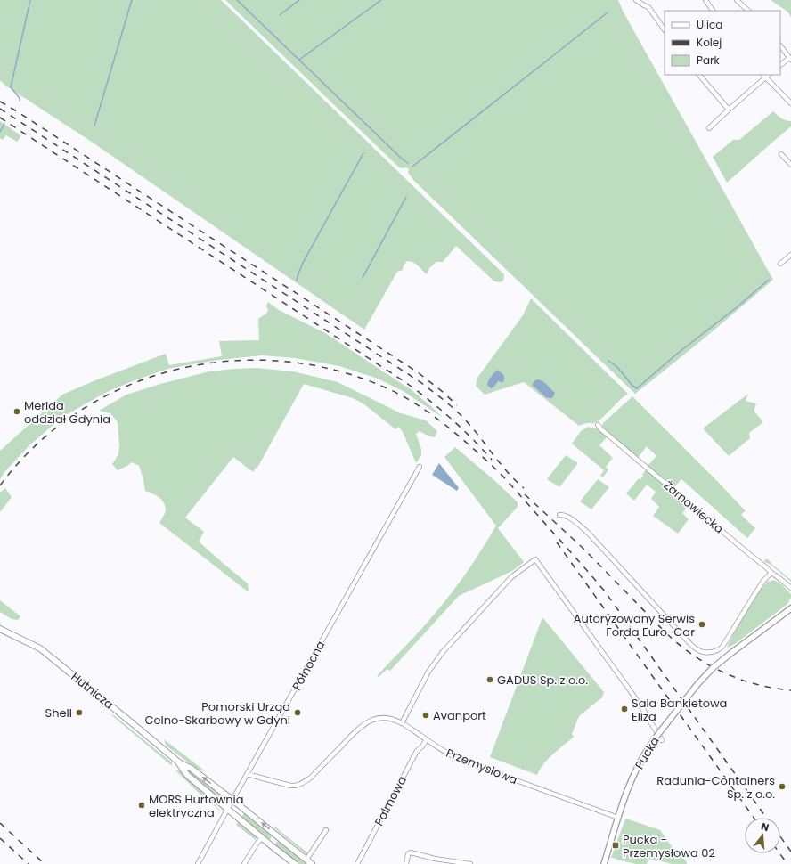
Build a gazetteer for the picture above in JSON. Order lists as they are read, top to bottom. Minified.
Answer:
{"streets":{"main road":["Hutnicza"],"street":["Żarnowiecka","Północna","Pucka","Przemysłowa","Palmowa"]},"crossings":[["Północna","Hutnicza"],["Północna","Przemysłowa"],["Pucka","Przemysłowa"],["Przemysłowa","Palmowa"]],"places":{"other":["Merida oddział Gdynia","Autoryzowany Serwis Forda Euro-Car","GADUS Sp. z o.o.","Sala Bankietowa Eliza","Shell","Pomorski Urząd Celno-Skarbowy w Gdyni","Avanport","Radunia-Containers Sp. z o.o.","MORS Hurtownia elektryczna"],"transit":["Pucka - Przemysłowa 02"]},"legend":["Ulica","Kolej","Park"],"north":"top"}
